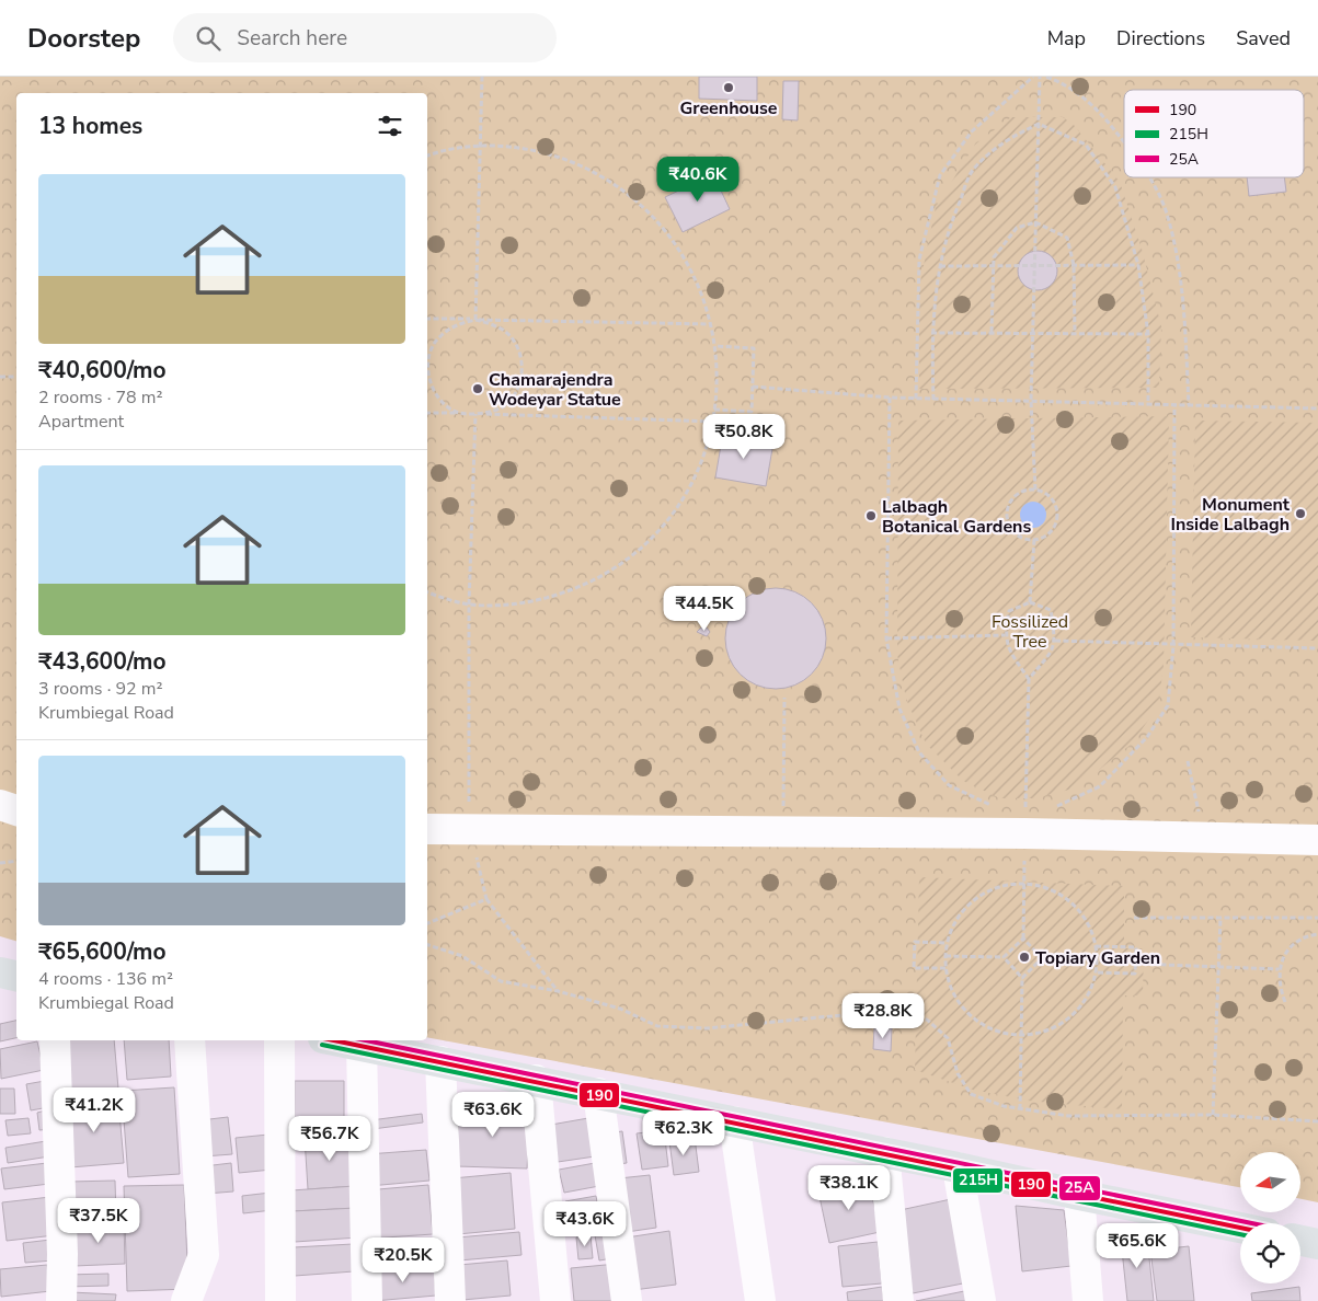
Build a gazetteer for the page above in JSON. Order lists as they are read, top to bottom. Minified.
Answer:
{"parks":["Fossilized Tree"],"places":["Greenhouse","Chamarajendra Wodeyar Statue","Monument Inside Lalbagh","Lalbagh Botanical Gardens","Topiary Garden"],"lines":["transit line 190","transit line 25A","transit line 215H"],"legend":["190","215H","25A"],"north":"left","page":{"header":"Doorstep","search":"Search here","nav":["Map","Directions","Saved"],"heading":"13 homes","price":["₹40.6K","₹50.8K","₹44.5K","₹28.8K","₹41.2K","₹63.6K","₹62.3K","₹56.7K","₹38.1K","₹37.5K","₹43.6K","₹65.6K","₹20.5K"],"list":[{"name":"₹40,600/mo","note":"2 rooms · 78 m² · Apartment"},{"name":"₹43,600/mo","note":"3 rooms · 92 m² · Krumbiegal Road"},{"name":"₹65,600/mo","note":"4 rooms · 136 m² · Krumbiegal Road"}]}}
